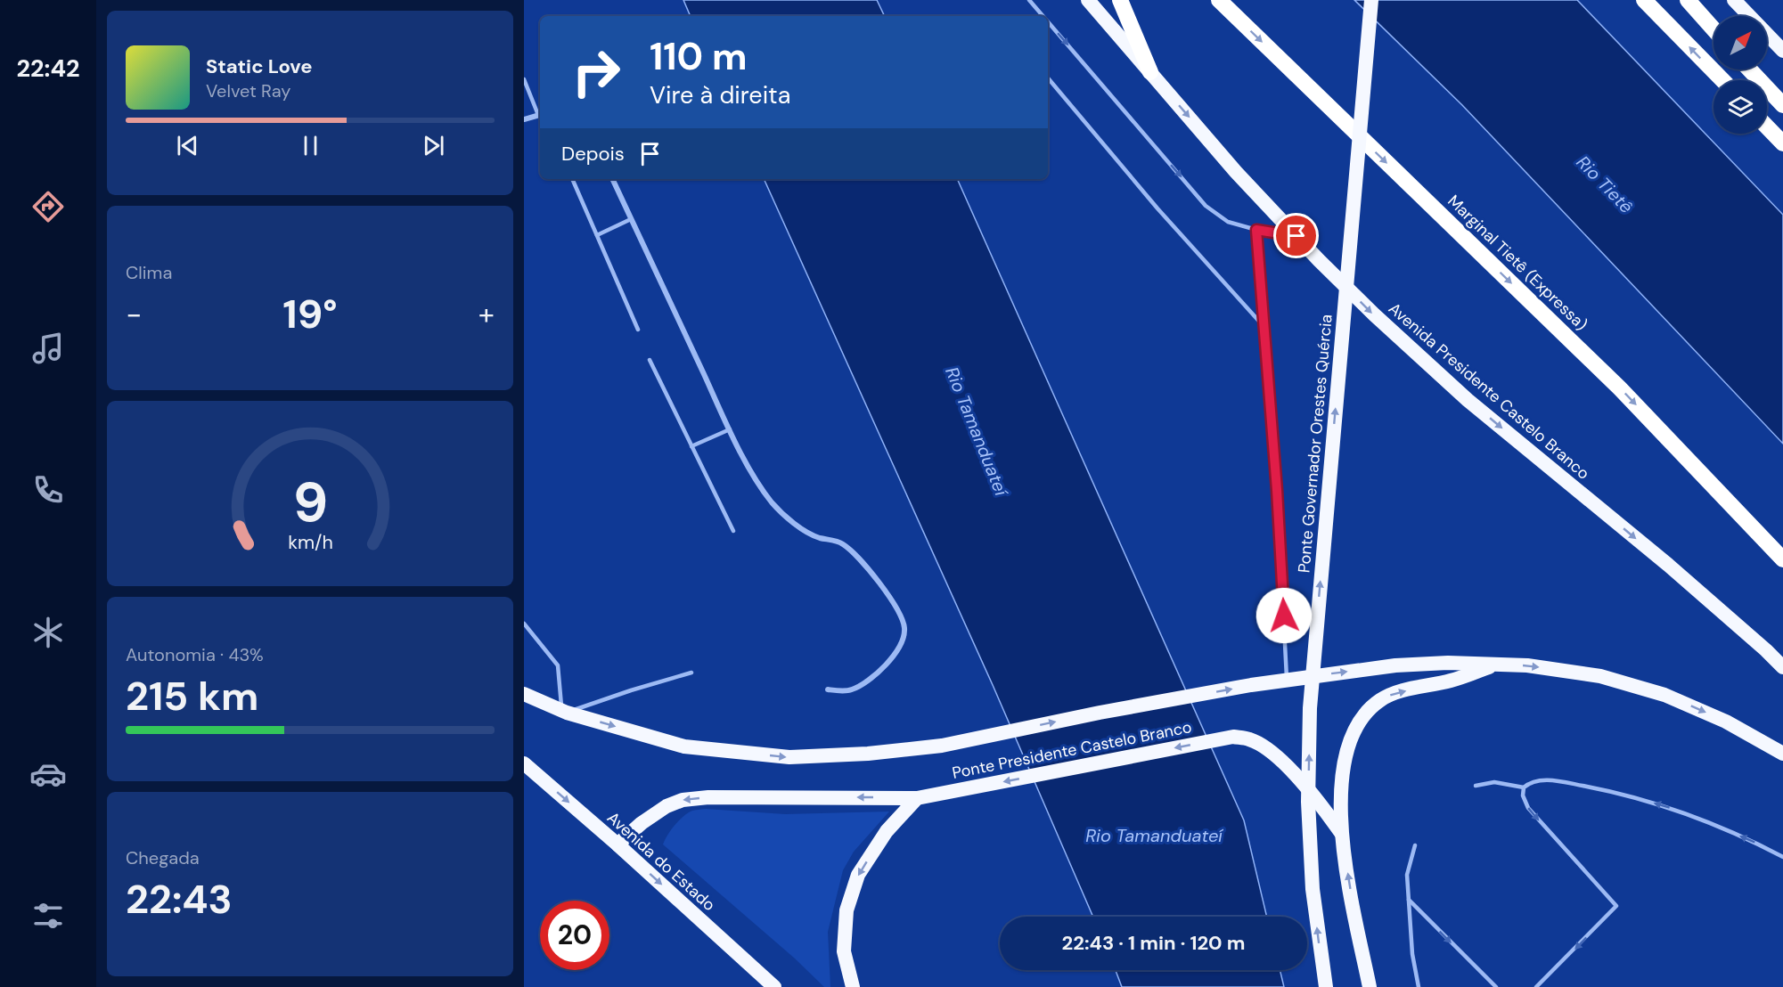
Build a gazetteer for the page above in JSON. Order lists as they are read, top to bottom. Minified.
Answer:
{"streets":{"highway":["Marginal Tietê (Expressa)","Avenida Presidente Castelo Branco","Ponte Governador Orestes Quércia","Ponte Presidente Castelo Branco","Avenida do Estado"]},"one_way":["Marginal Tietê (Expressa)","Avenida Presidente Castelo Branco","Ponte Governador Orestes Quércia","Avenida do Estado"],"water":["Rio Tietê","Rio Tamanduateí"],"north":"top right","page":{"tabs":"22:42","turn":["110 m","Vire à direita"],"song":["Static Love","Velvet Ray"],"then":"Depois","tile":["Clima",["Autonomia · 43%","215 km"],["Chegada","22:43"]],"heat":["−","19°","+"],"limit":"20","trip":"22:43 · 1 min · 120 m","gauge":["9","km/h"]}}
